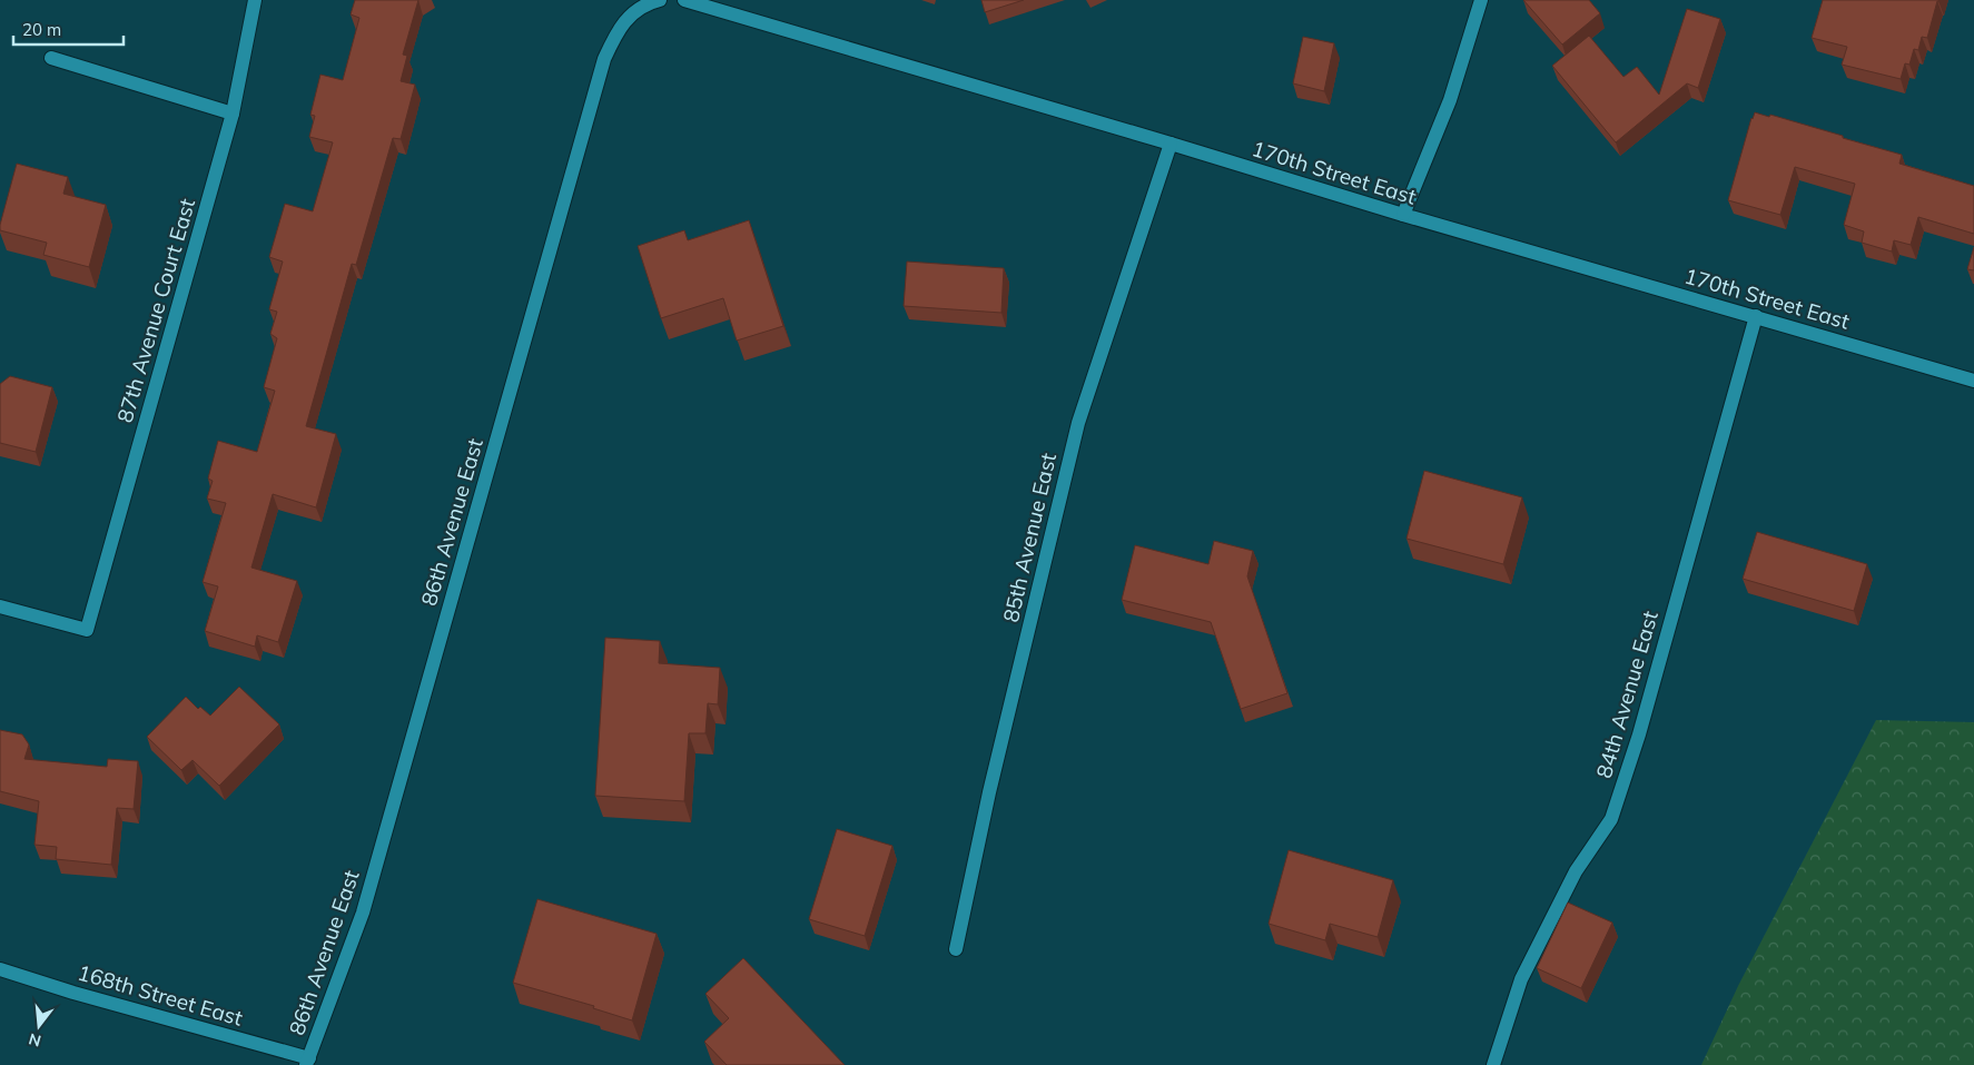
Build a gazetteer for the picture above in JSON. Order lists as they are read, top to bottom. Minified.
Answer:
{"streets":{"street":["170th Street East","87th Avenue Court East","86th Avenue East","85th Avenue East","84th Avenue East","168th Street East"]},"crossings":[["170th Street East","85th Avenue East"],["170th Street East","84th Avenue East"],["86th Avenue East","168th Street East"]],"scale_bar":"20 m","north":"bottom"}
